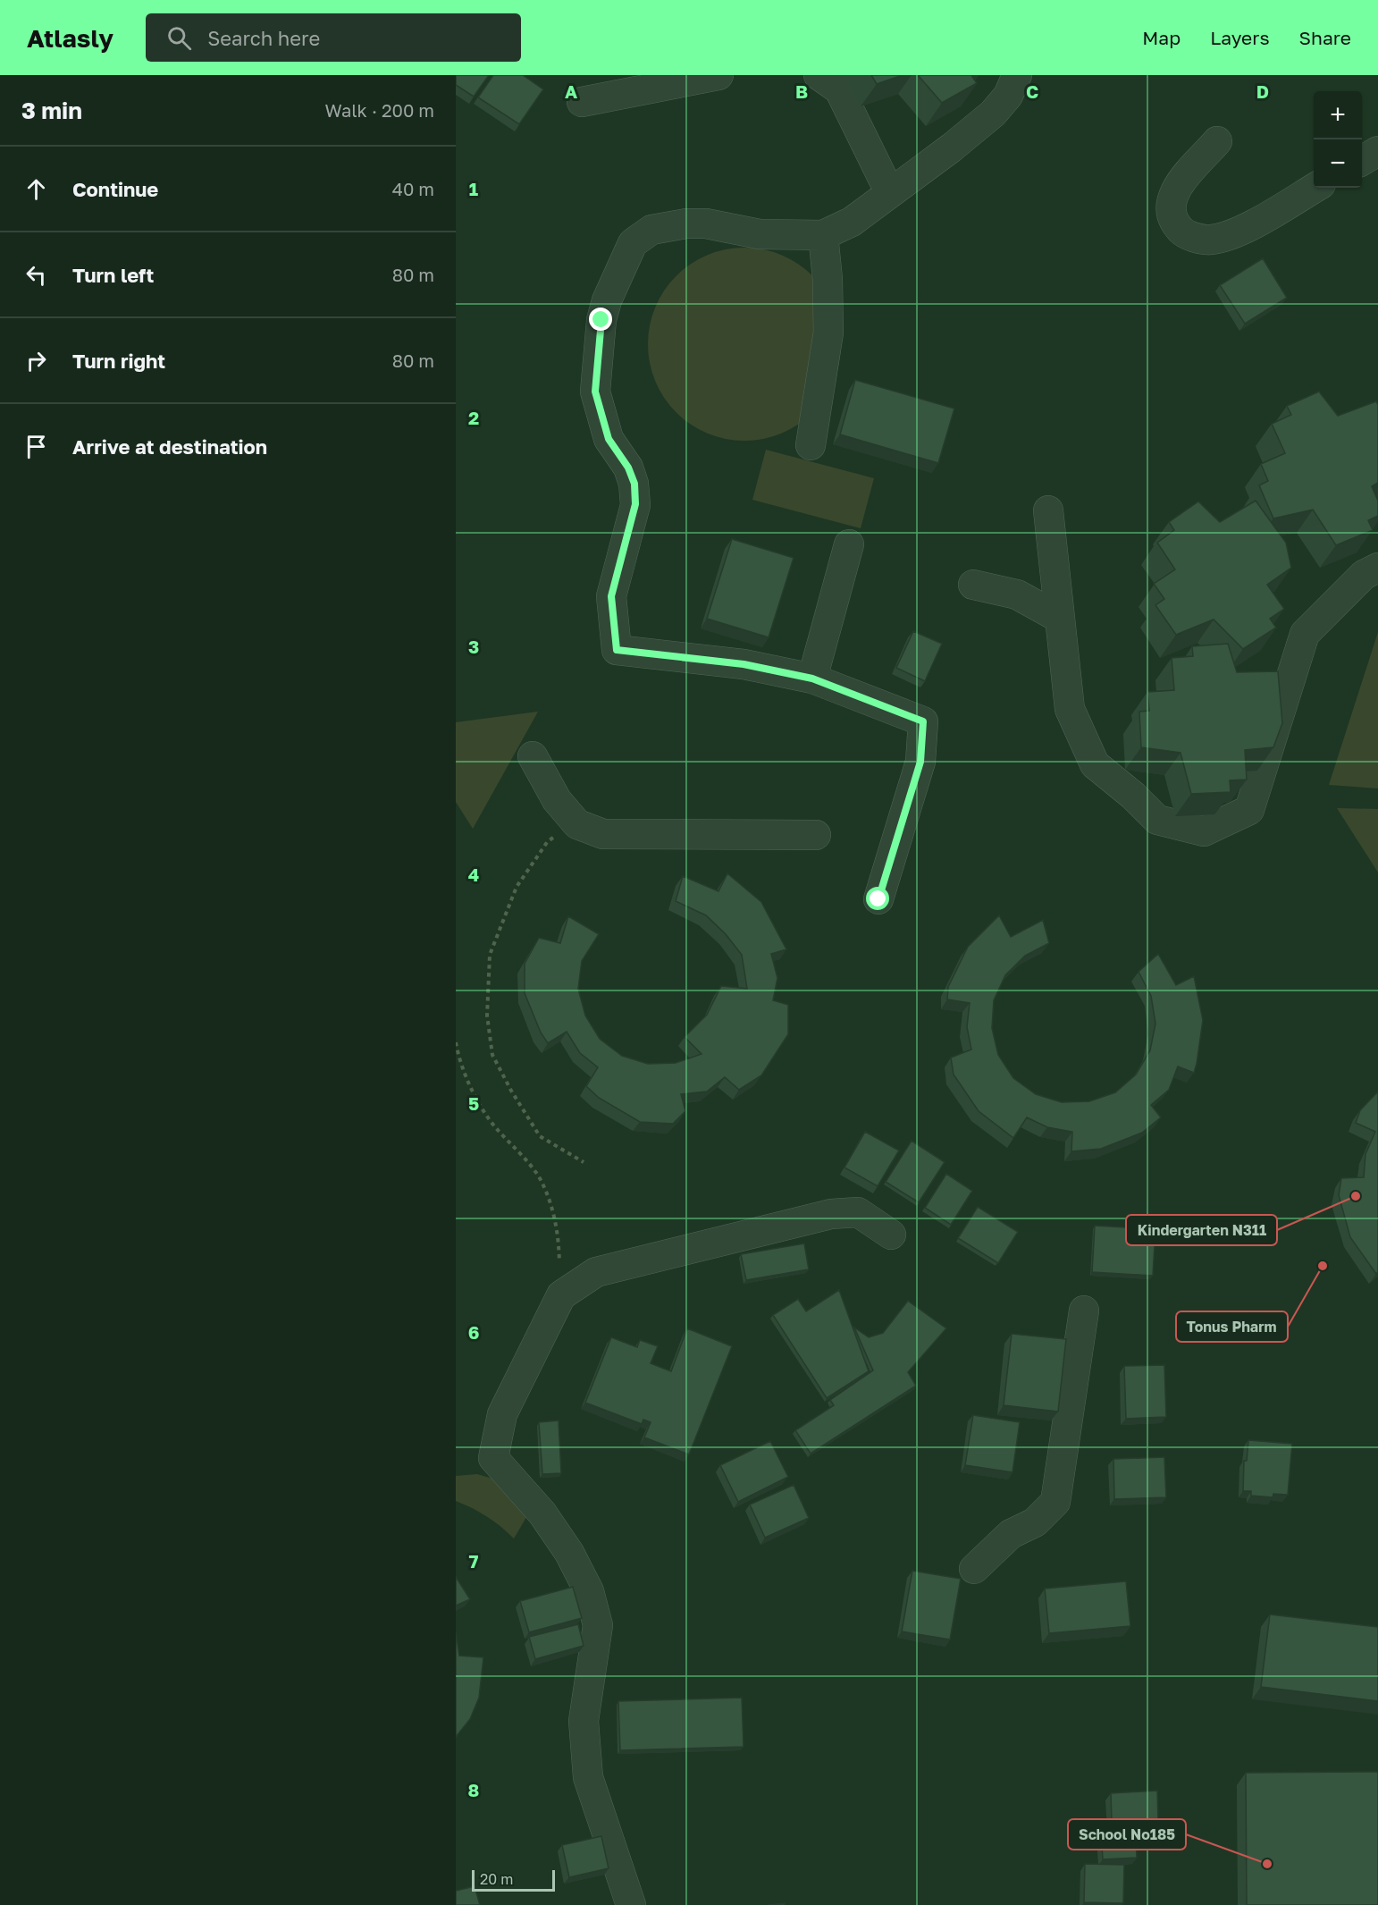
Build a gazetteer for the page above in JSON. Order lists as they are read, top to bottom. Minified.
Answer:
{"places":["Kindergarten N311","Tonus Pharm","School No185"],"scale_bar":"20 m","page":{"header":"Atlasly","search":"Search here","nav":["Map","Layers","Share"],"heading":["3 min","Walk · 200 m"],"map_buttons":["+","−"],"list":[["Continue","40 m"],["Turn left","80 m"],["Turn right","80 m"],"Arrive at destination"],"scale":"20 m"},"grid":{"columns":["A","B","C","D"],"rows":["1","2","3","4","5","6","7","8"]}}
